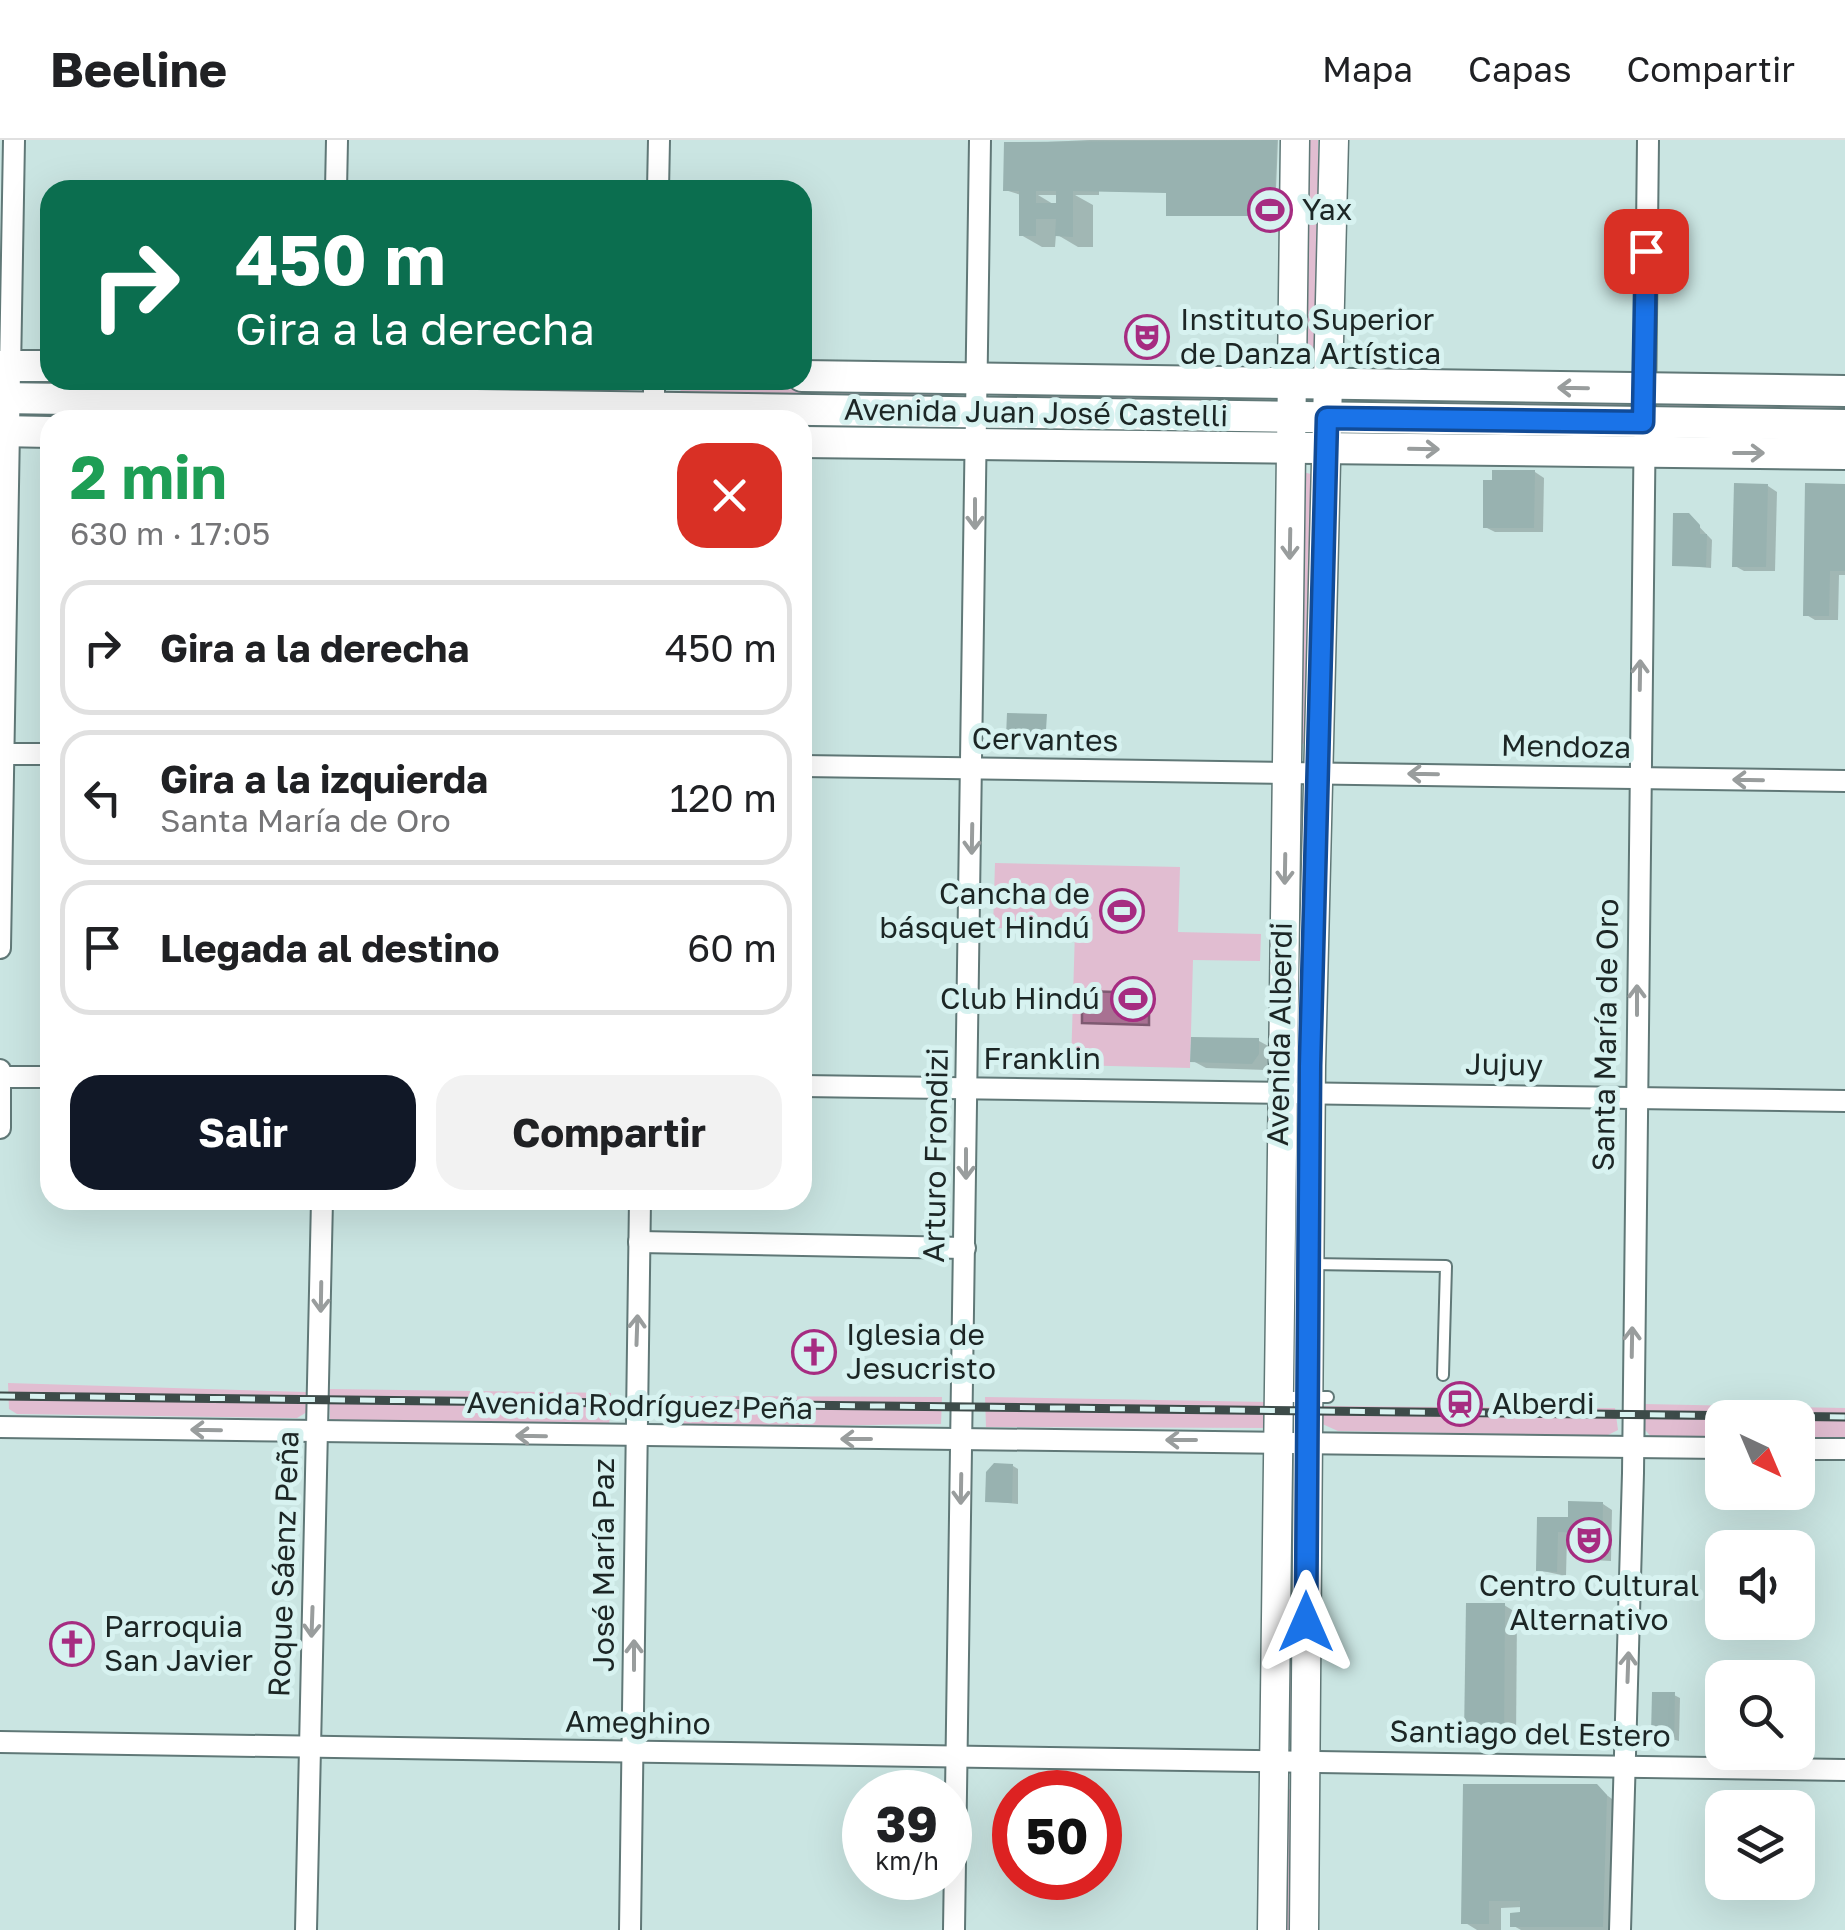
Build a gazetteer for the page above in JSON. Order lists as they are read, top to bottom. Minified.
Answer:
{"streets":{"main road":["Avenida Juan José Castelli","Avenida Alberdi"],"street":["Cervantes","Mendoza","Santa María de Oro","Franklin","Jujuy","Arturo Frondizi","Avenida Rodríguez Peña","Roque Sáenz Peña","José María Paz","Ameghino","Santiago del Estero"]},"crossings":[["Avenida Juan José Castelli","Avenida Alberdi"],["Avenida Juan José Castelli","Santa María de Oro"],["Avenida Juan José Castelli","Arturo Frondizi"],["Cervantes","Mendoza"],["Cervantes","Avenida Alberdi"],["Cervantes","Arturo Frondizi"],["Mendoza","Avenida Alberdi"],["Mendoza","Santa María de Oro"],["Avenida Alberdi","Franklin"],["Avenida Alberdi","Jujuy"],["Avenida Alberdi","Avenida Rodríguez Peña"],["Avenida Alberdi","Ameghino"],["Avenida Alberdi","Santiago del Estero"],["Santa María de Oro","Jujuy"],["Santa María de Oro","Avenida Rodríguez Peña"],["Santa María de Oro","Santiago del Estero"],["Franklin","Jujuy"],["Franklin","Arturo Frondizi"],["Arturo Frondizi","Avenida Rodríguez Peña"],["Arturo Frondizi","Ameghino"],["Avenida Rodríguez Peña","Roque Sáenz Peña"],["Avenida Rodríguez Peña","José María Paz"],["Roque Sáenz Peña","Ameghino"],["José María Paz","Ameghino"],["Ameghino","Santiago del Estero"]],"one_way":["Mendoza","Santa María de Oro","Arturo Frondizi","Avenida Rodríguez Peña","Roque Sáenz Peña","José María Paz"],"places":{"sports":["Yax","Cancha de básquet Hindú","Club Hindú"],"theatre":["Instituto Superior de Danza Artística","Centro Cultural Alternativo"],"church":["Iglesia de Jesucristo","Parroquia San Javier"],"station":["Alberdi"]},"north":"bottom right","page":{"header":"Beeline","nav":["Mapa","Capas","Compartir"],"turn":["450 m","Gira a la derecha"],"heading":["2 min","630 m · 17:05"],"list":[{"name":"Gira a la derecha","value":"450 m"},{"name":"Gira a la izquierda","note":"Santa María de Oro","value":"120 m"},{"name":"Llegada al destino","value":"60 m"}],"buttons":["Salir","Compartir"],"speed":"39 km/h","limit":"50"}}
